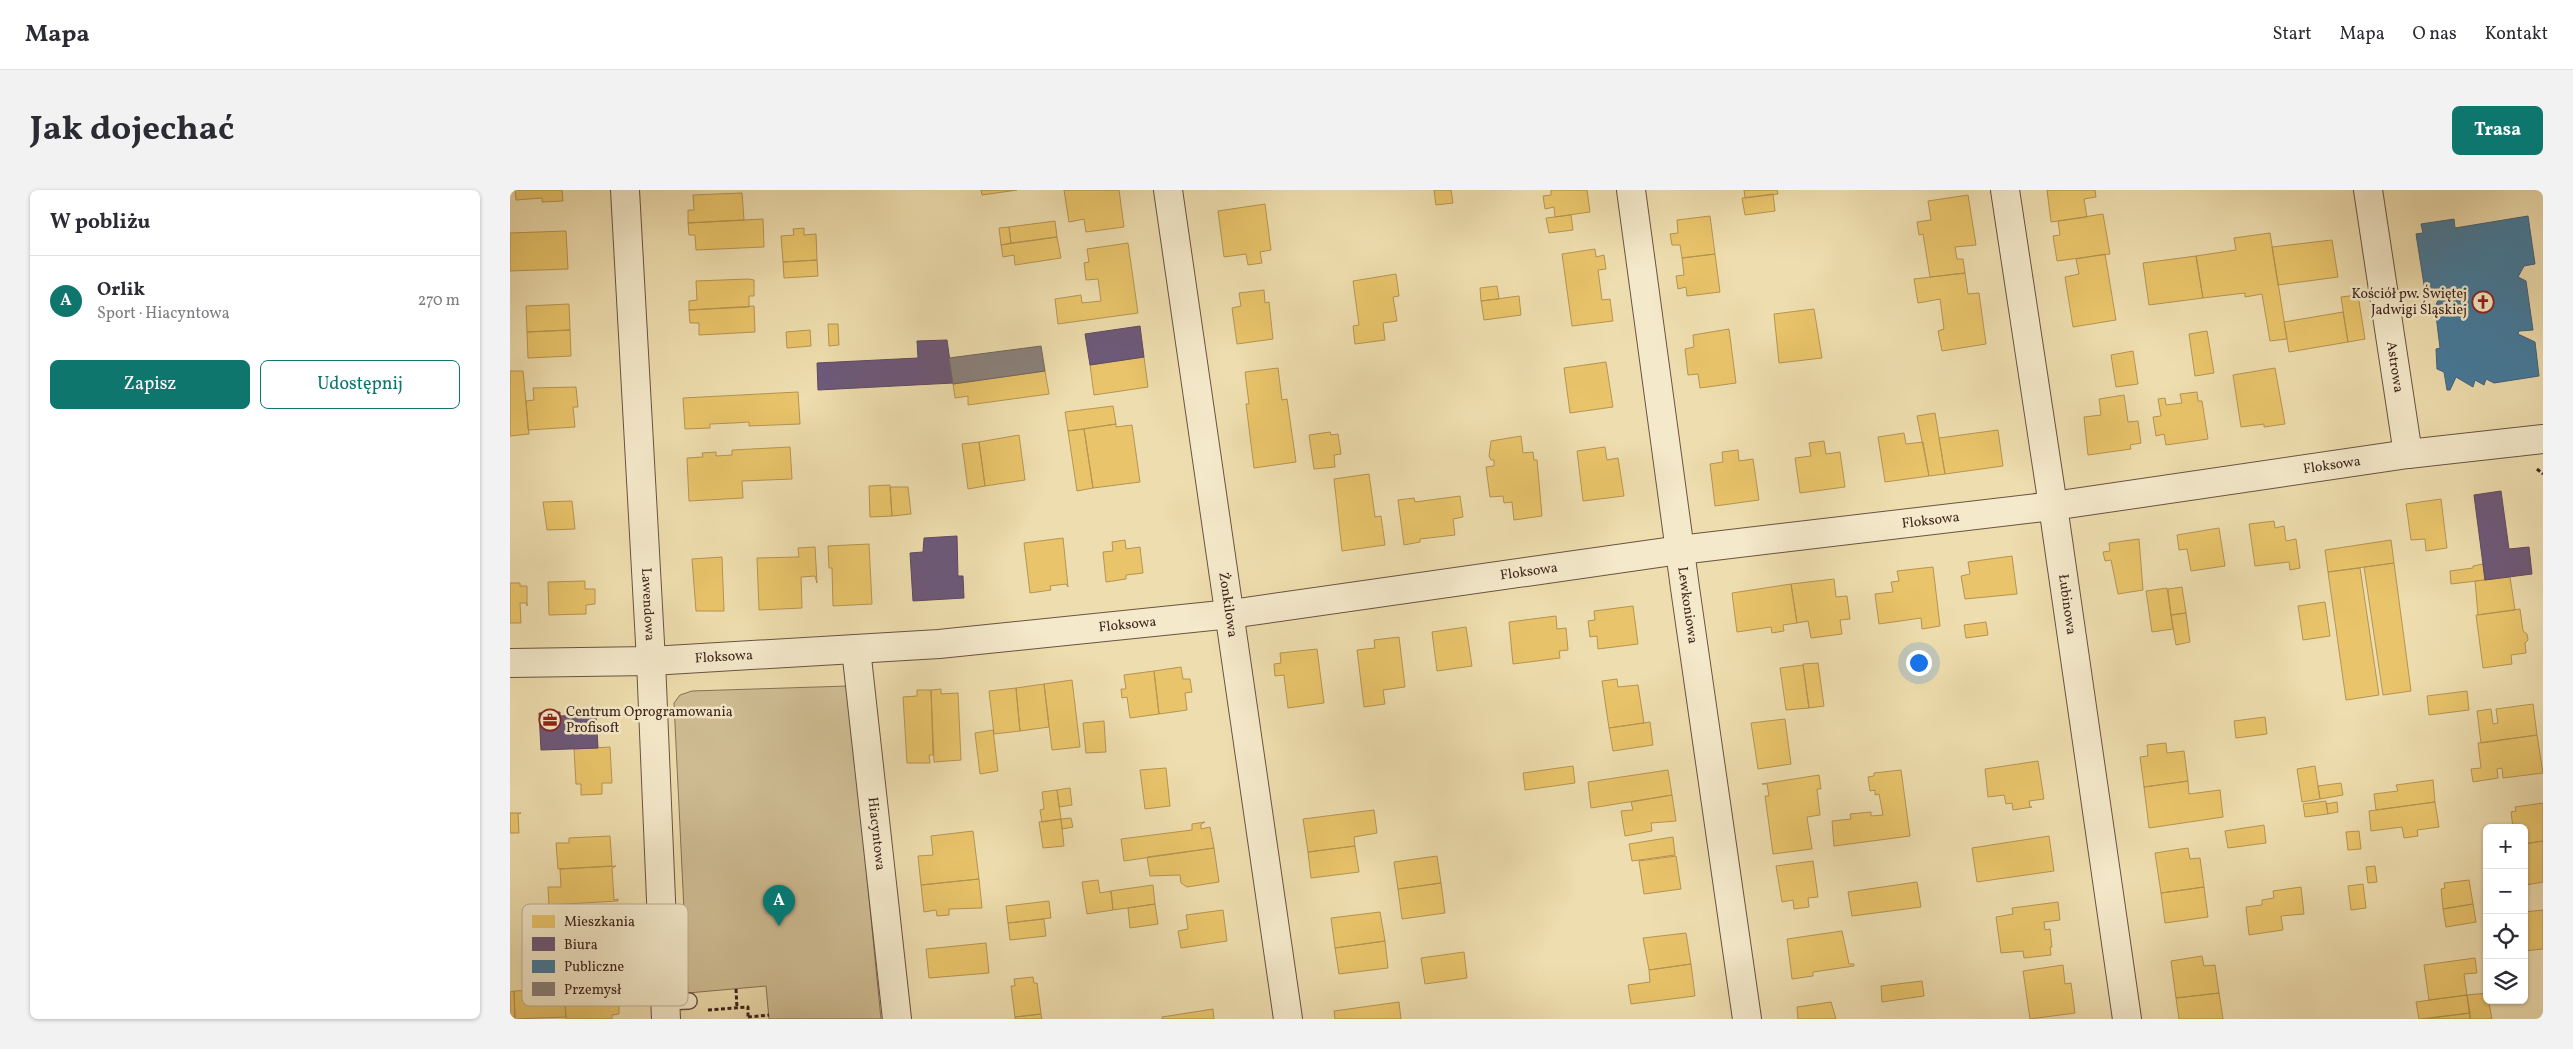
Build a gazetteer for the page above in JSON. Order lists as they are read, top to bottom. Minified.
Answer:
{"streets":{"street":["Astrowa","Floksowa","Lawendowa","Żonkilowa","Łubinowa","Lewkoniowa","Hiacyntowa"]},"crossings":[["Astrowa","Floksowa"],["Floksowa","Lawendowa"],["Floksowa","Żonkilowa"],["Floksowa","Łubinowa"],["Floksowa","Lewkoniowa"],["Floksowa","Hiacyntowa"]],"places":{"church":["Kościół pw. Świętej Jadwigi Śląskiej"],"office":["Centrum Oprogramowania Profisoft"]},"legend":["Mieszkania","Biura","Publiczne","Przemysł"],"page":{"header":"Mapa","nav":["Start","Mapa","O nas","Kontakt"],"title":"Jak dojechać","buttons":["Trasa",["Zapisz","Udostępnij"]],"heading":"W pobliżu","list":[{"mark":"A","name":"Orlik","note":"Sport · Hiacyntowa","value":"270 m"}],"map_buttons":["+","−"],"pins":"A"}}
